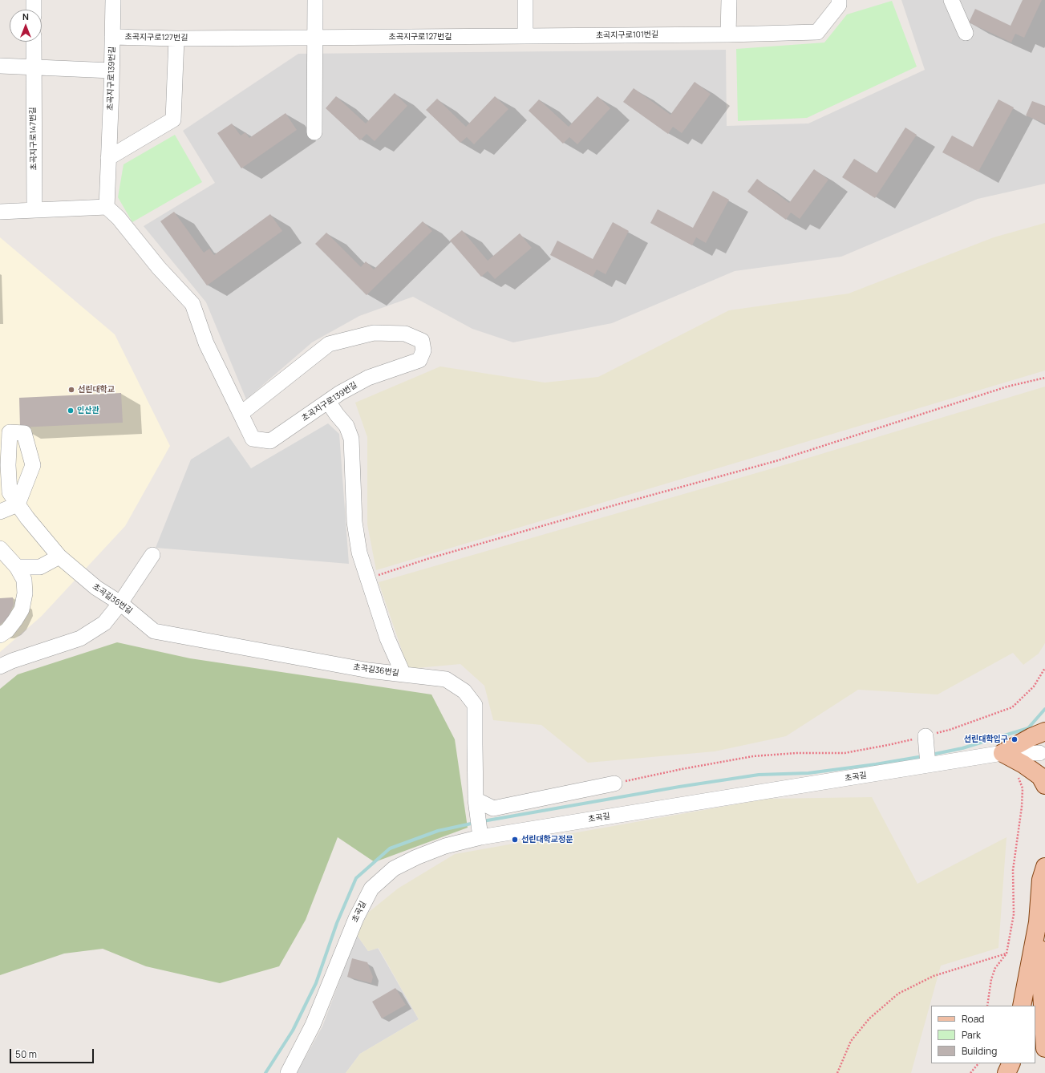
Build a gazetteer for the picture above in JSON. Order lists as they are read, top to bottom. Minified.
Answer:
{"streets":{"street":["초곡지구로101번길","초곡지구로127번길","초곡지구로139번길","초곡지구로147번길","초곡길36번길","초곡길"]},"crossings":[["초곡지구로101번길","초곡지구로127번길"],["초곡지구로127번길","초곡지구로139번길"],["초곡길36번길","초곡길"]],"places":["선린대학교","인산관","선린대학입구","선린대학교정문"],"legend":["Road","Park","Building"],"scale_bar":"50 m","north":"top"}
